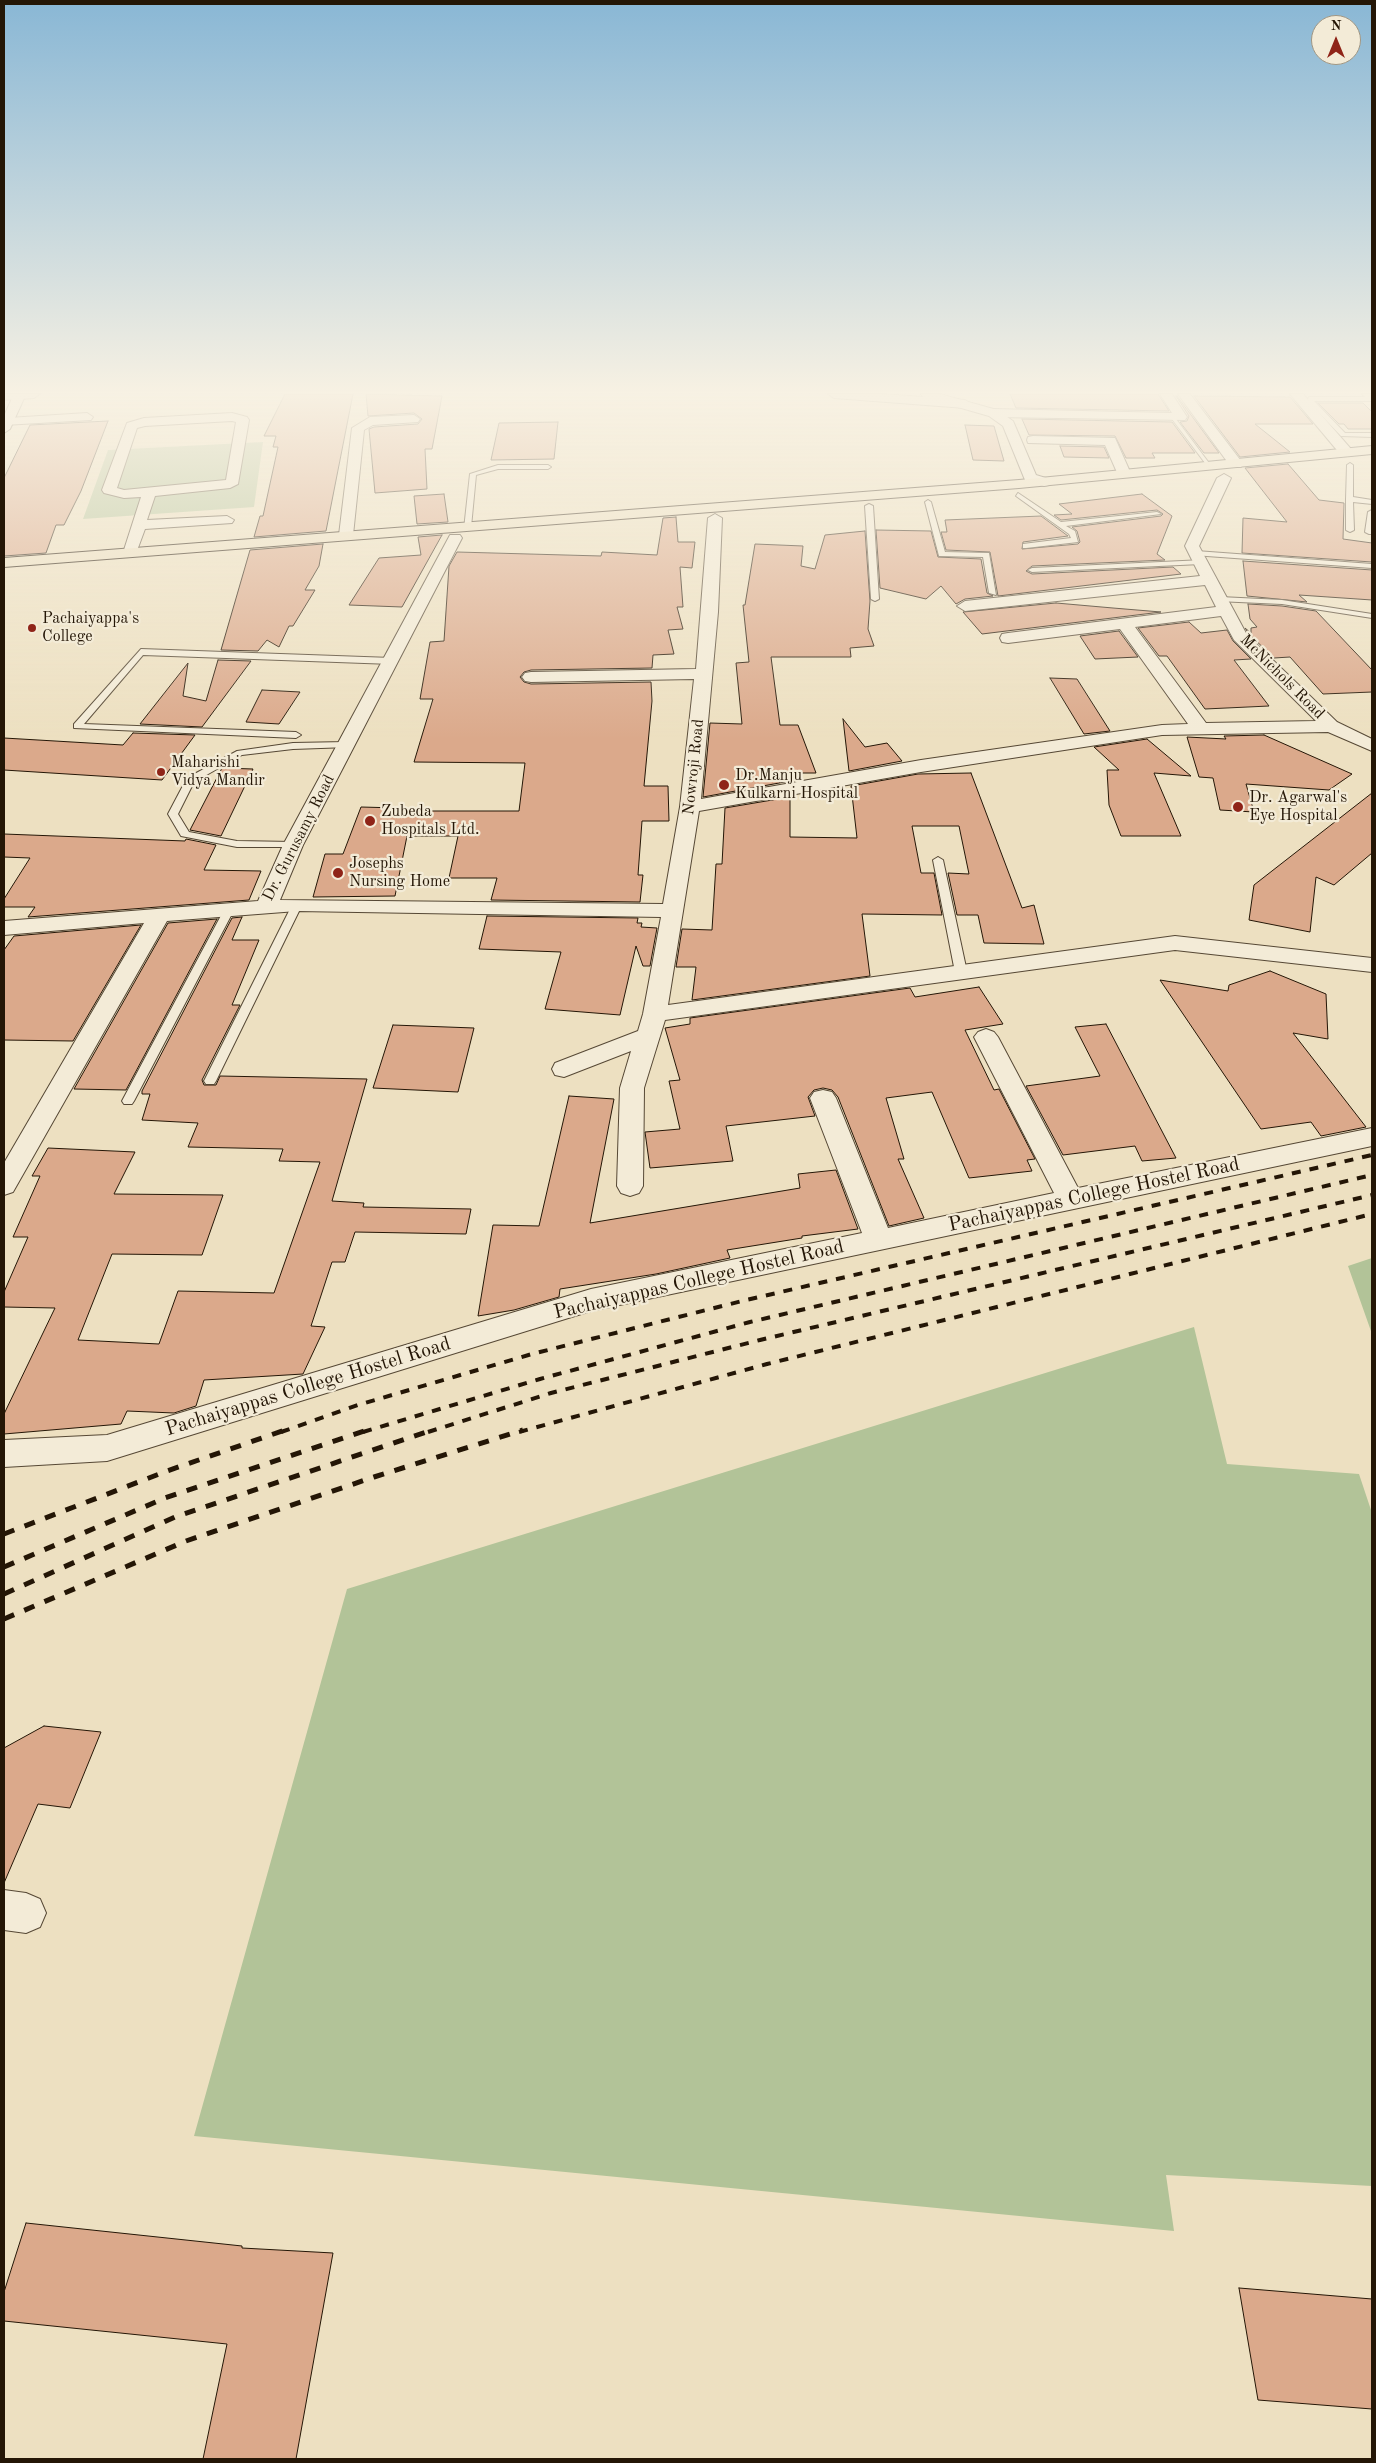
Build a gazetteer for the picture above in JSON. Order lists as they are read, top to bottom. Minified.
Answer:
{"streets":{"street":["McNichols Road","Nowroji Road","Dr. Gurusamy Road","Pachaiyappas College Hostel Road"]},"places":["Pachaiyappa's College","Maharishi Vidya Mandir","Dr.Manju Kulkarni Hospital","Dr. Agarwal's Eye Hospital","Zubeda Hospitals Ltd.","Josephs Nursing Home"],"north":"top"}
